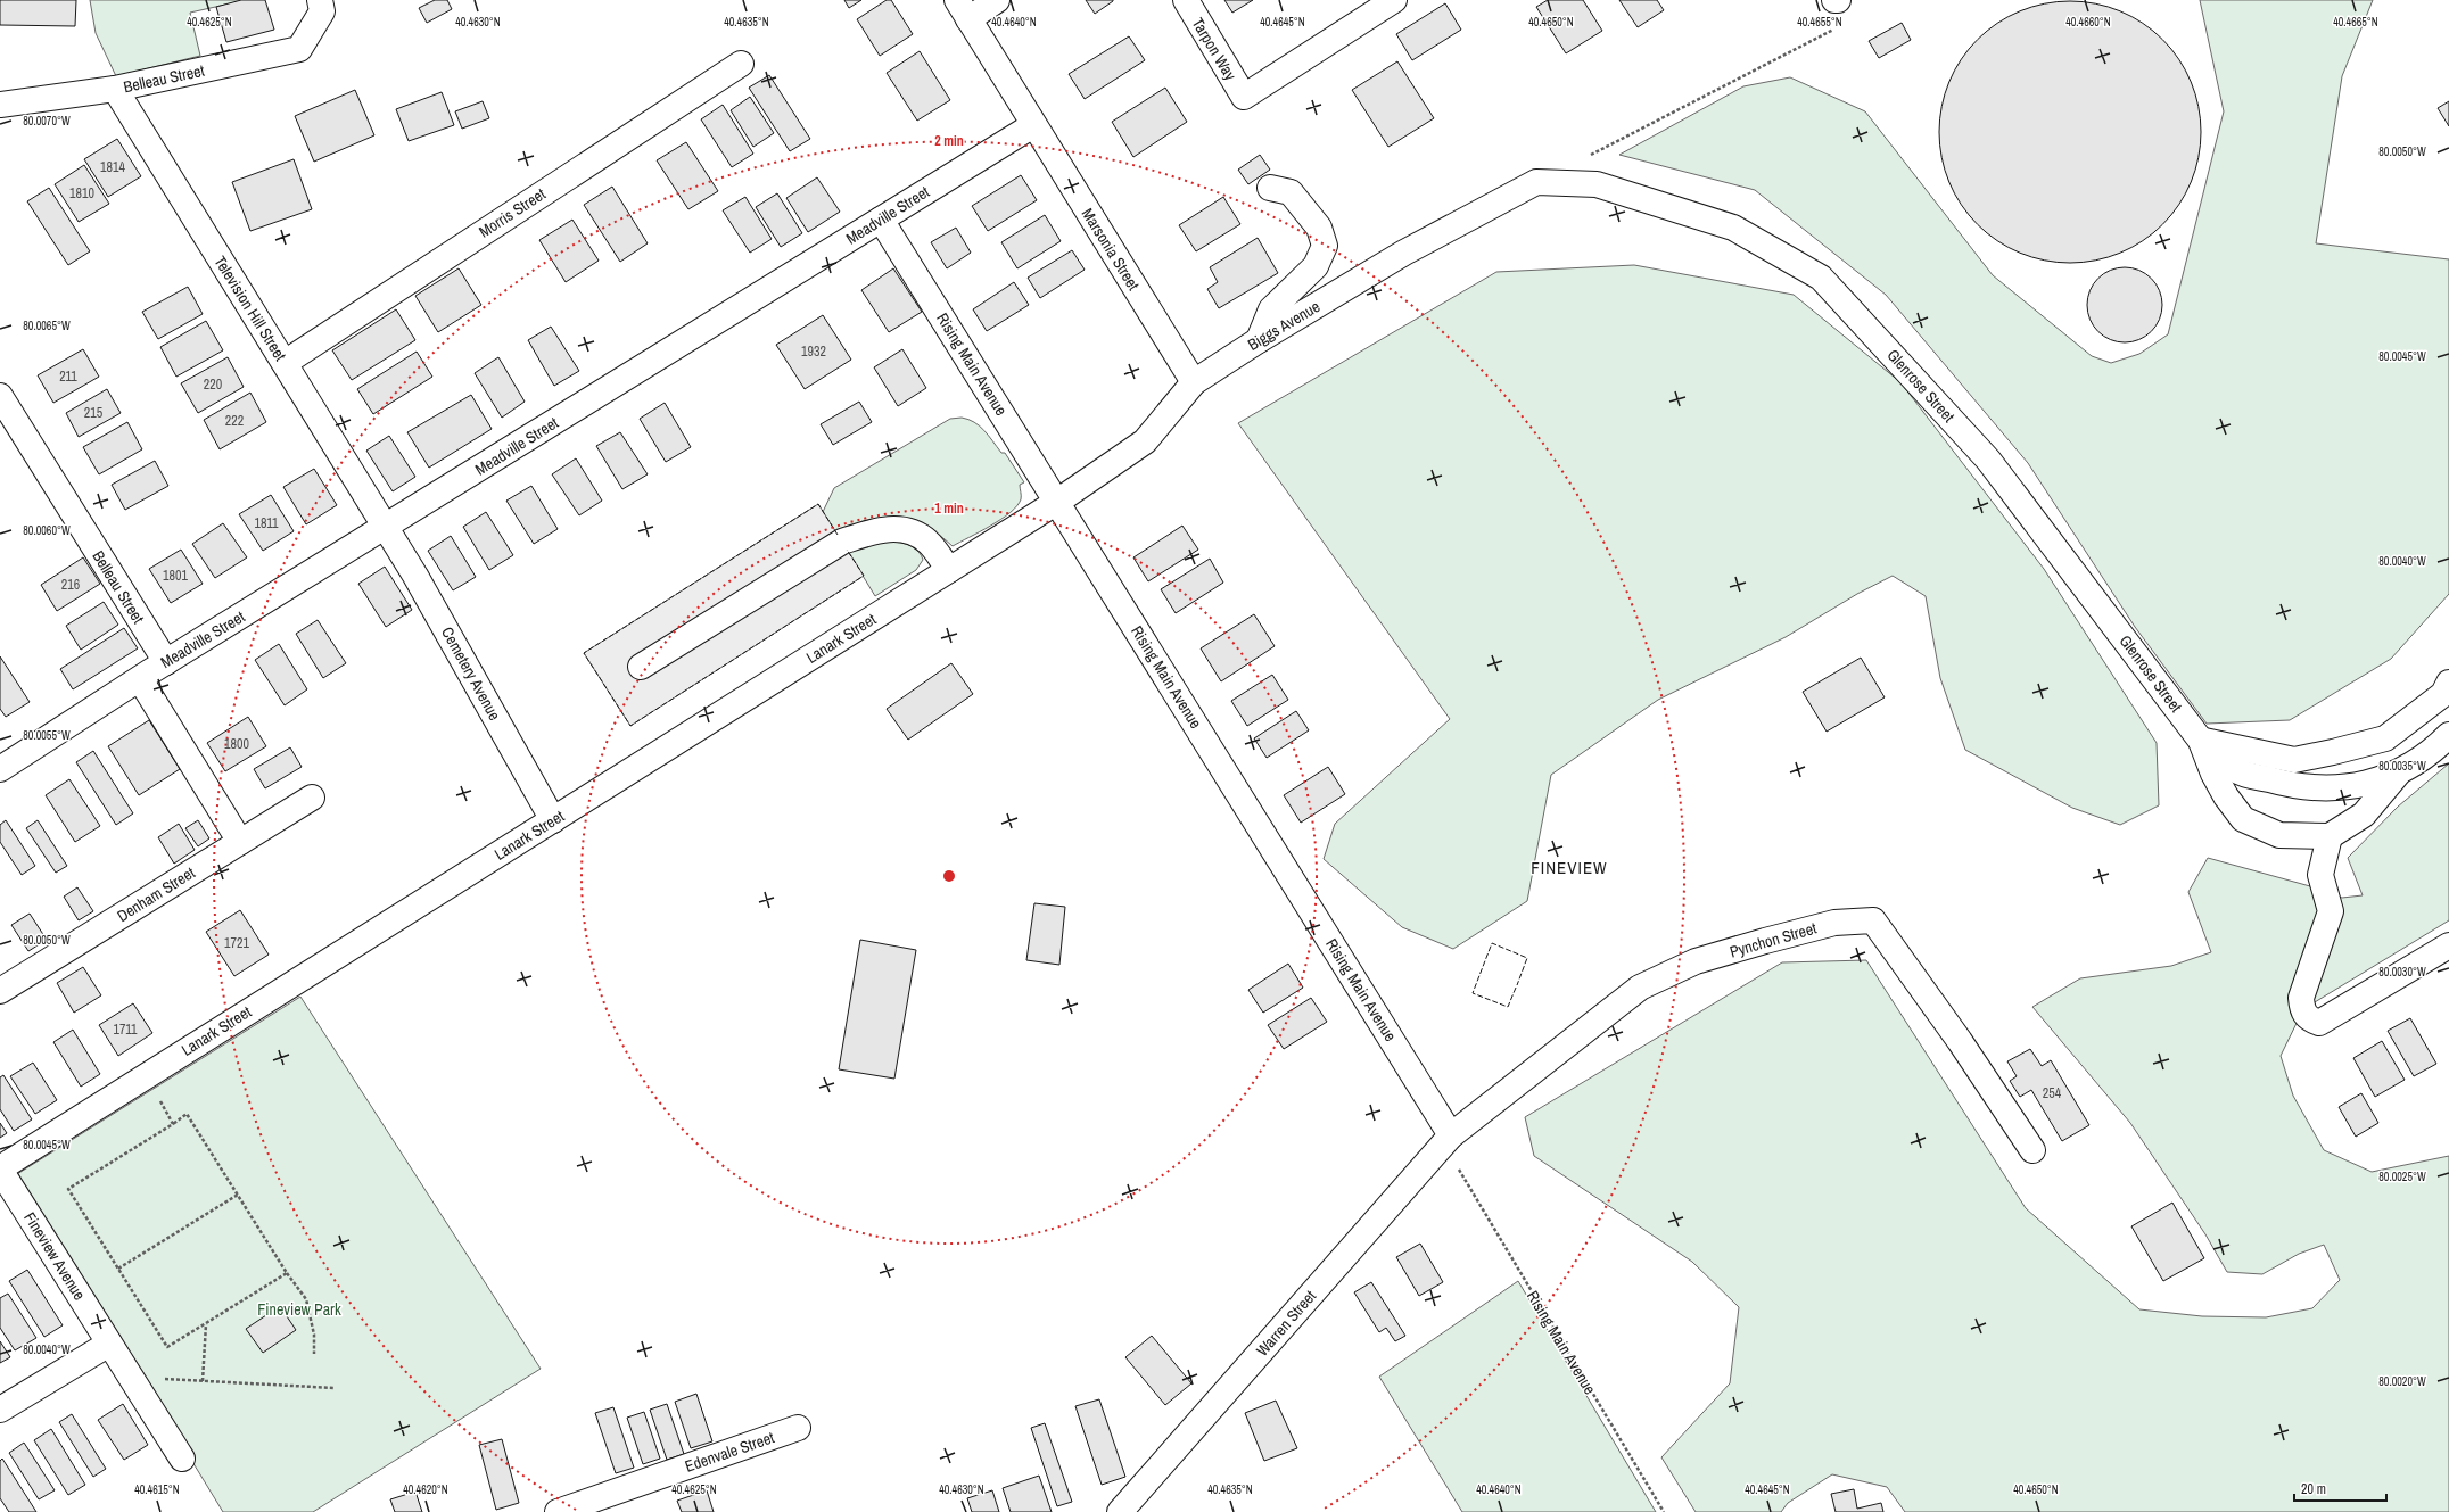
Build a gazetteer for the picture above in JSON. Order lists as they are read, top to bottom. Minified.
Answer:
{"streets":{"street":["Tarpon Way","Belleau Street","Morris Street","Meadville Street","Marsonia Street","Television Hill Street","Biggs Avenue","Rising Main Avenue","Glenrose Street","Lanark Street","Cemetery Avenue","Denham Street","Pynchon Street","Fineview Avenue","Warren Street","Edenvale Street"]},"crossings":[["Belleau Street","Meadville Street"],["Belleau Street","Television Hill Street"],["Morris Street","Television Hill Street"],["Meadville Street","Marsonia Street"],["Meadville Street","Television Hill Street"],["Meadville Street","Rising Main Avenue"],["Meadville Street","Cemetery Avenue"],["Marsonia Street","Biggs Avenue"],["Television Hill Street","Cemetery Avenue"],["Biggs Avenue","Rising Main Avenue"],["Biggs Avenue","Glenrose Street"],["Biggs Avenue","Lanark Street"],["Rising Main Avenue","Lanark Street"],["Rising Main Avenue","Pynchon Street"],["Rising Main Avenue","Warren Street"],["Lanark Street","Cemetery Avenue"],["Lanark Street","Fineview Avenue"],["Pynchon Street","Warren Street"]],"districts":["FINEVIEW"],"parks":["Fineview Park"],"house_numbers":["1814","1810","1932","211","220","215","222","1811","1801","216","1800","1721","1711","254"],"scale_bar":"20 m","coordinates":["40.4625°N","40.4630°N","40.4635°N","40.4640°N","40.4645°N","40.4650°N","40.4655°N","40.4660°N","40.4665°N","80.0070°W","80.0050°W","80.0065°W","80.0045°W","80.0060°W","80.0040°W","80.0055°W","80.0035°W","80.0030°W","80.0025°W","80.0020°W","40.4615°N","40.4620°N"],"rings":["2 min","1 min"]}
